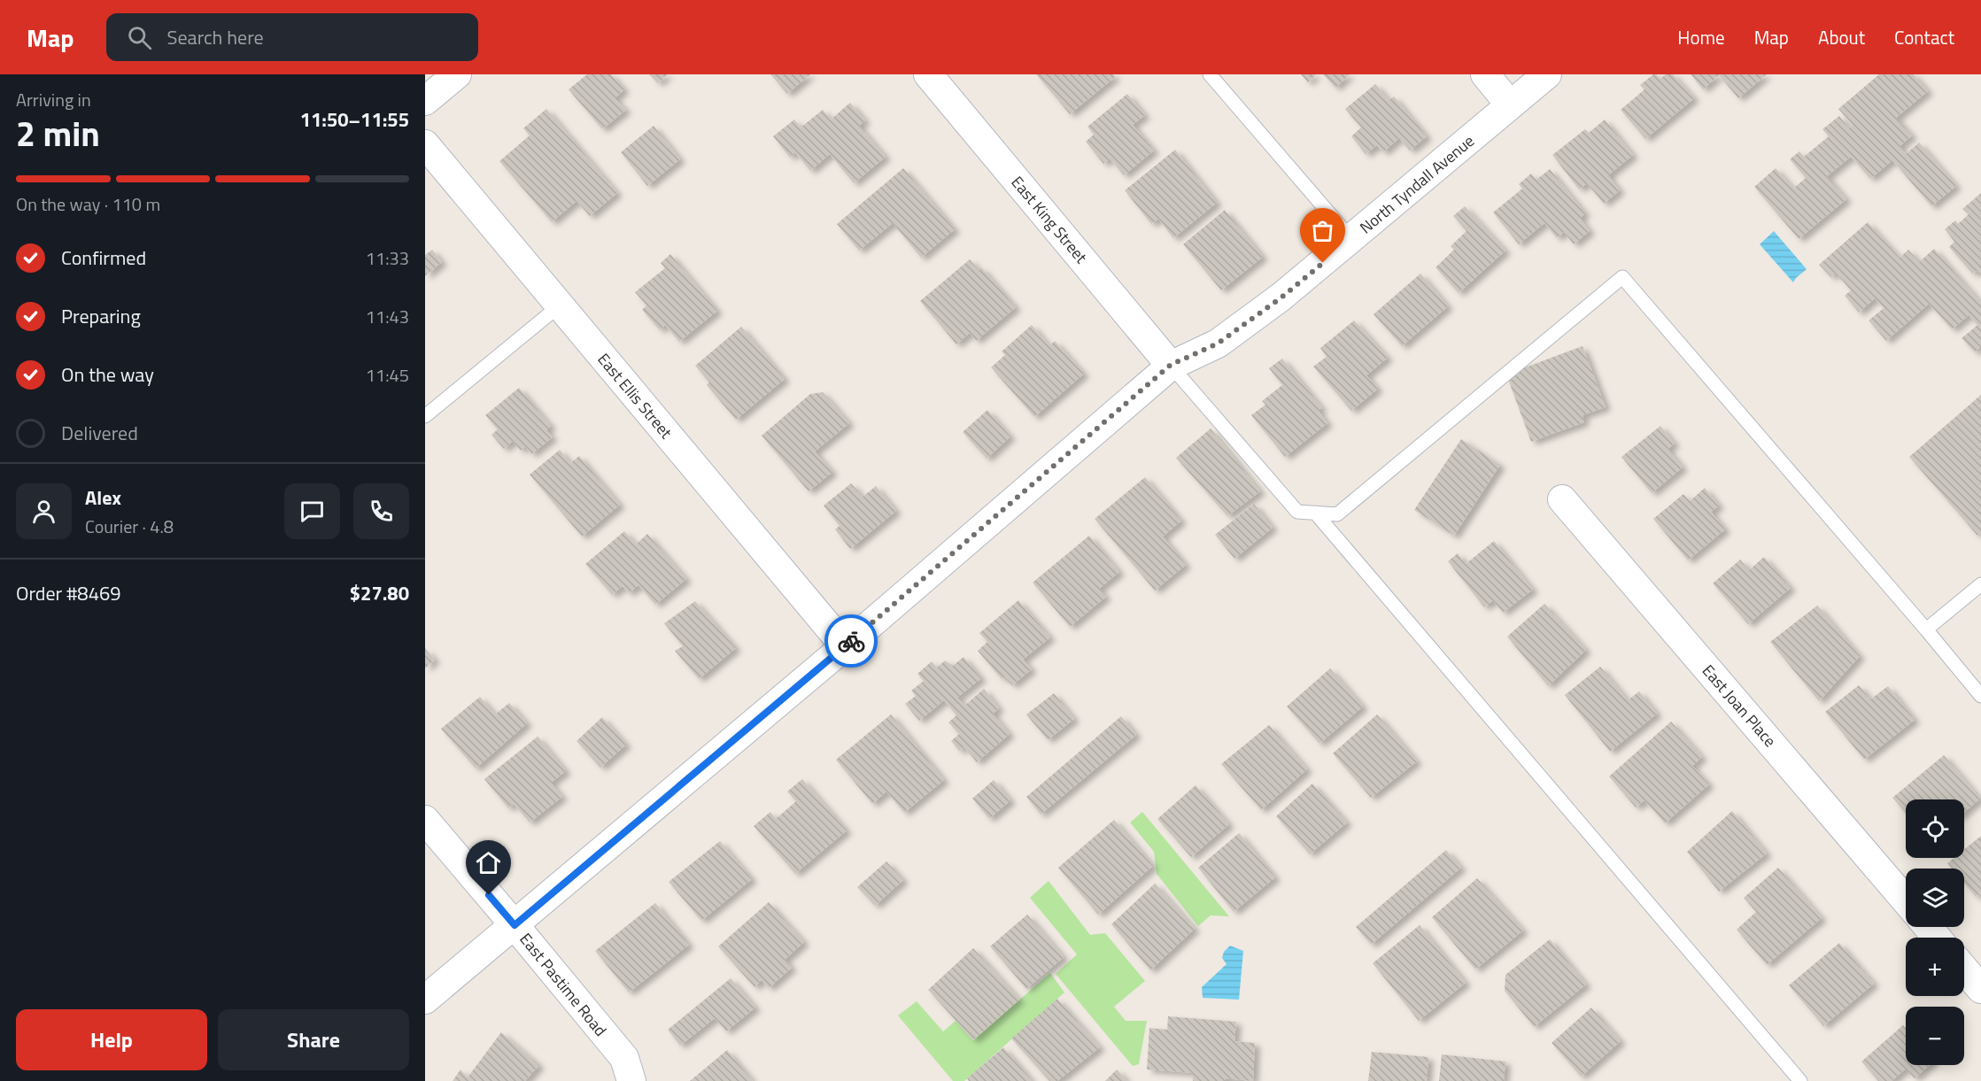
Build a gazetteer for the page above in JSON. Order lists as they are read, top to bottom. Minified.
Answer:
{"streets":{"street":["North Tyndall Avenue","East King Street","East Ellis Street","East Joan Place","East Pastime Road"]},"crossings":[["North Tyndall Avenue","East King Street"],["North Tyndall Avenue","East Ellis Street"],["North Tyndall Avenue","East Pastime Road"]],"page":{"header":"Map","search":"Search here","nav":["Home","Map","About","Contact"],"heading":["2 min","Arriving in","11:50–11:55"],"panel":["Alex","Courier · 4.8","Order #8469","$27.80"],"bar":"On the way · 110 m","list":[["Confirmed","11:33"],["Preparing","11:43"],["On the way","11:45"],"Delivered"],"map_buttons":["+","−"],"buttons":["Help","Share"]}}
